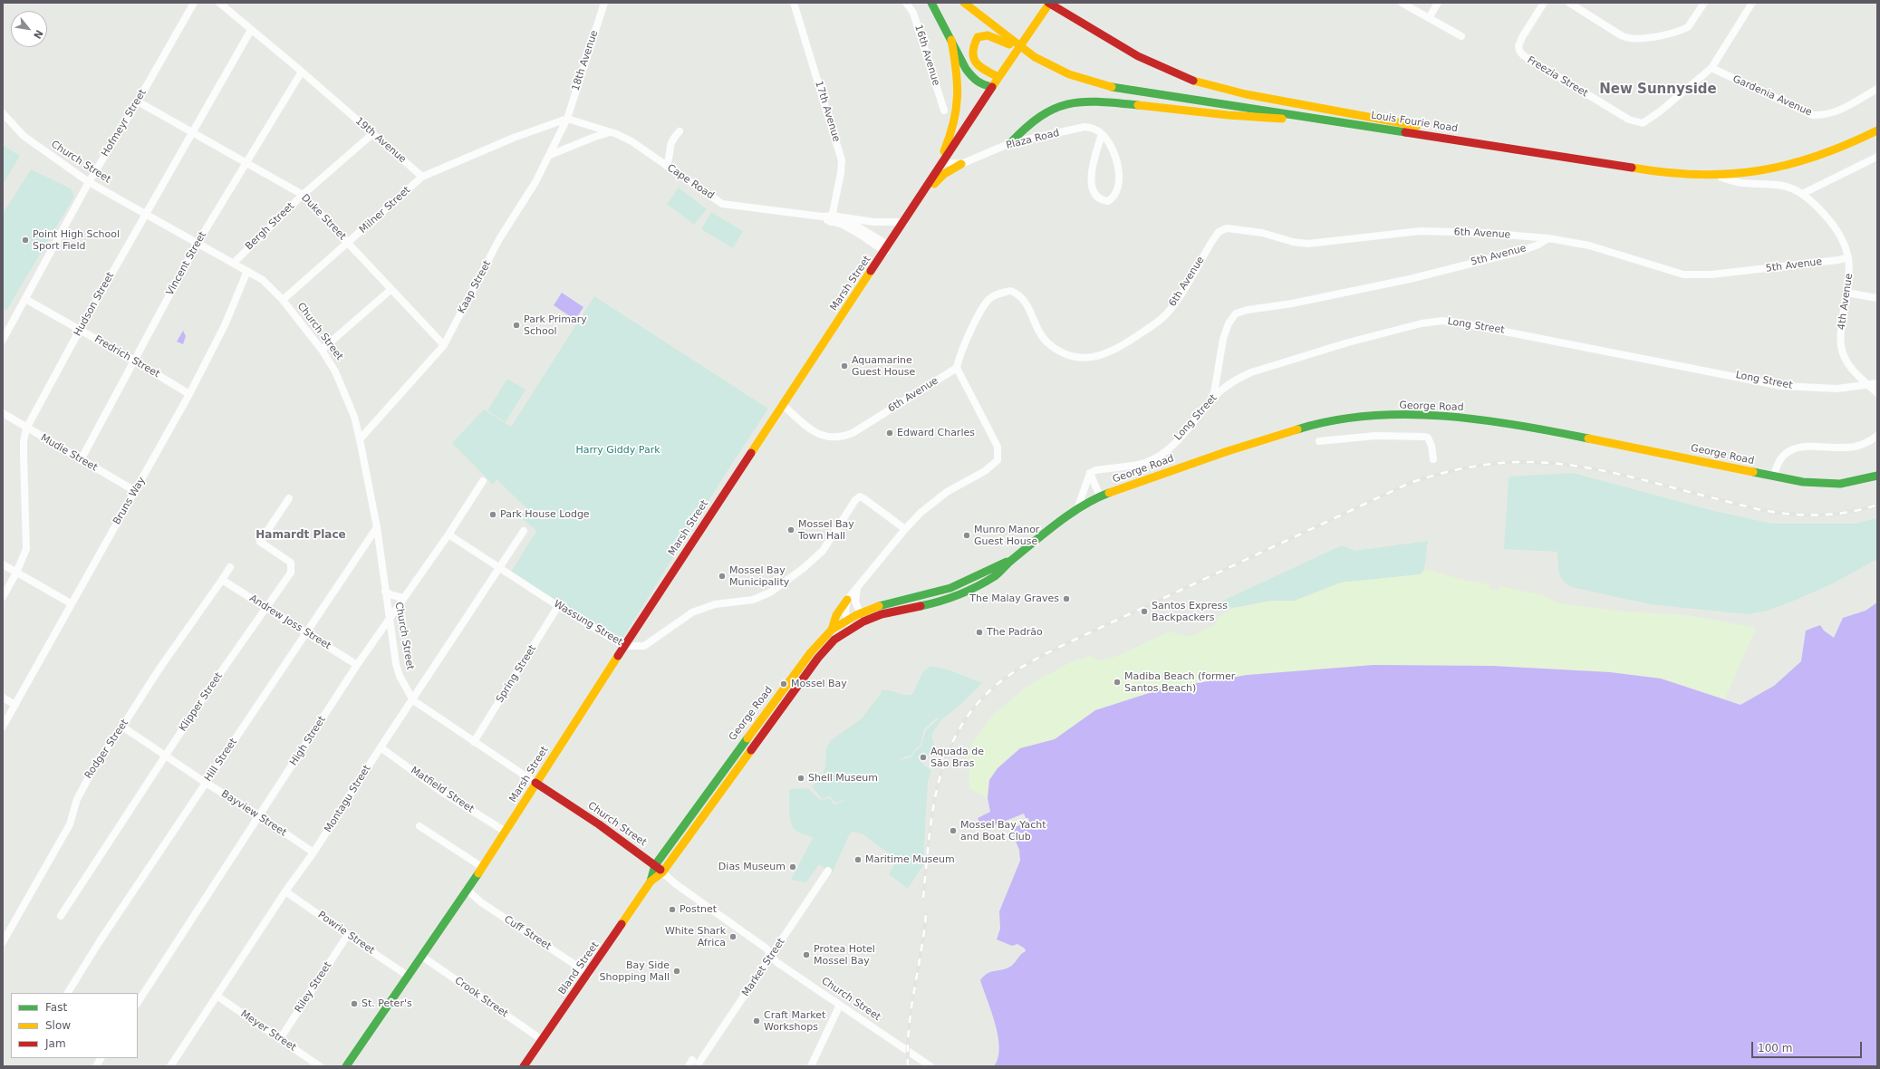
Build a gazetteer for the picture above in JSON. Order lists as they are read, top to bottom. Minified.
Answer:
{"streets":{"street":["16th Avenue","18th Avenue","Freezia Street","Gardenia Avenue","17th Avenue","Louis Fourie Road","Hofmeyr Street","Plaza Road","19th Avenue","Church Street","Cape Road","Milner Street","Duke Street","Bergh Street","6th Avenue","5th Avenue","Vincent Street","Marsh Street","Kaap Street","4th Avenue","Hudson Street","Long Street","Fredrich Street","George Road","Mudie Street","Bruns Way","Andrew Joss Street","Wassung Street","Spring Street","Klipper Street","High Street","Rodger Street","Hill Street","Matfield Street","Montagu Street","Bayview Street","Powrie Street","Cuff Street","Market Street","Bland Street","Riley Street","Crook Street","Meyer Street"]},"crossings":[["18th Avenue","Cape Road"],["18th Avenue","Kaap Street"],["Freezia Street","Gardenia Avenue"],["17th Avenue","Cape Road"],["Louis Fourie Road","4th Avenue"],["Hofmeyr Street","Church Street"],["Hofmeyr Street","Duke Street"],["Hofmeyr Street","Fredrich Street"],["Plaza Road","Marsh Street"],["19th Avenue","Milner Street"],["19th Avenue","Bergh Street"],["19th Avenue","Vincent Street"],["19th Avenue","Hudson Street"],["Church Street","Milner Street"],["Church Street","Bergh Street"],["Church Street","Vincent Street"],["Church Street","Marsh Street"],["Church Street","Kaap Street"],["Church Street","Hudson Street"],["Church Street","George Road"],["Church Street","Bruns Way"],["Church Street","Spring Street"],["Church Street","High Street"],["Church Street","Hill Street"],["Church Street","Montagu Street"],["Church Street","Market Street"],["Church Street","Bland Street"],["Cape Road","Marsh Street"],["Cape Road","Kaap Street"],["Milner Street","Duke Street"],["Duke Street","Bergh Street"],["Duke Street","Vincent Street"],["Duke Street","Kaap Street"],["Duke Street","Hudson Street"],["6th Avenue","5th Avenue"],["6th Avenue","Marsh Street"],["5th Avenue","4th Avenue"],["5th Avenue","Long Street"],["Vincent Street","Fredrich Street"],["Vincent Street","Mudie Street"],["Marsh Street","Wassung Street"],["Marsh Street","Matfield Street"],["Marsh Street","Powrie Street"],["Marsh Street","Cuff Street"],["Marsh Street","Crook Street"],["4th Avenue","Long Street"],["Hudson Street","Fredrich Street"],["Hudson Street","Mudie Street"],["Fredrich Street","Bruns Way"],["George Road","Bland Street"],["Mudie Street","Bruns Way"],["Andrew Joss Street","Klipper Street"],["Andrew Joss Street","High Street"],["Andrew Joss Street","Rodger Street"],["Andrew Joss Street","Hill Street"],["Wassung Street","Spring Street"],["Wassung Street","High Street"],["Wassung Street","Montagu Street"],["Klipper Street","Bayview Street"],["High Street","Bayview Street"],["Rodger Street","Bayview Street"],["Hill Street","Bayview Street"],["Matfield Street","Montagu Street"],["Montagu Street","Bayview Street"],["Montagu Street","Powrie Street"],["Montagu Street","Meyer Street"],["Powrie Street","Riley Street"],["Cuff Street","Bland Street"],["Bland Street","Crook Street"],["Riley Street","Meyer Street"]],"districts":["New Sunnyside","Hamardt Place"],"parks":["Harry Giddy Park"],"places":["Point High School Sport Field","Park Primary School","Aquamarine Guest House","Edward Charles","Park House Lodge","Mossel Bay Town Hall","Munro Manor Guest House","Mossel Bay Municipality","The Malay Graves","Santos Express Backpackers","The Padrão","Madiba Beach (former Santos Beach)","Mossel Bay","Aquada de São Bras","Shell Museum","Mossel Bay Yacht and Boat Club","Maritime Museum","Dias Museum","Postnet","White Shark Africa","Protea Hotel Mossel Bay","Bay Side Shopping Mall","St. Peter's","Craft Market Workshops"],"legend":["Fast","Slow","Jam"],"scale_bar":"100 m","north":"bottom right"}
